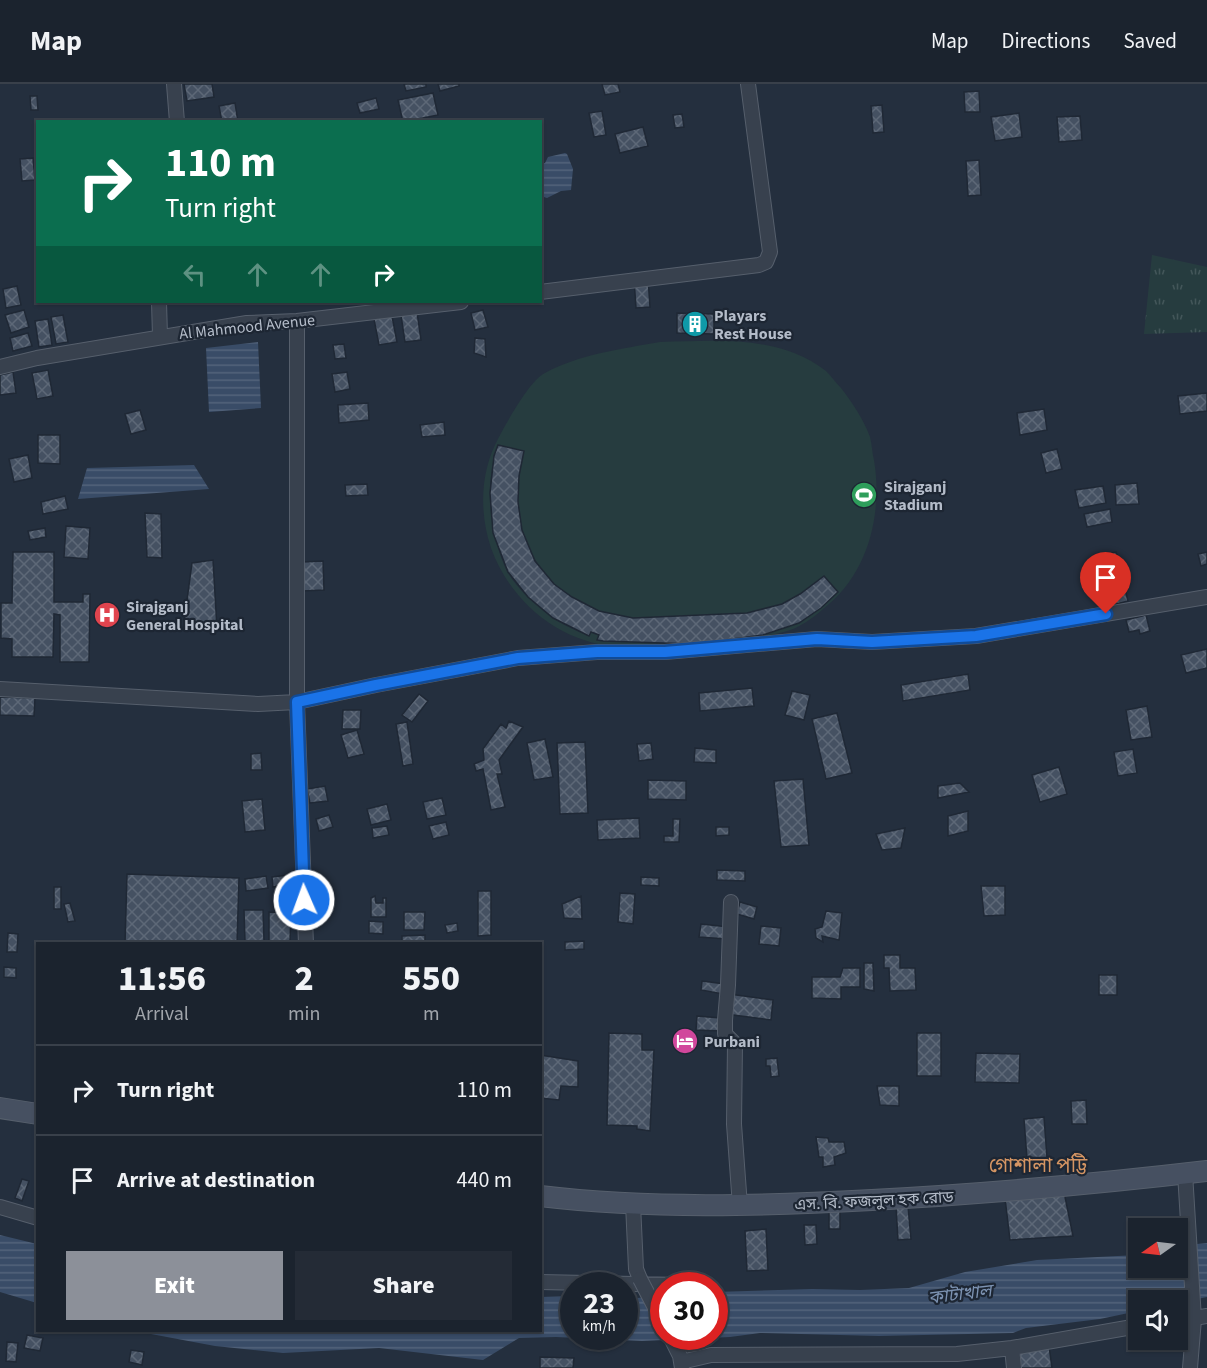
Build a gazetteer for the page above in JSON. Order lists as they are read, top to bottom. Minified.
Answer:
{"streets":{"main road":["এস. বি. ফজলুল হক রোড"],"street":["Al Mahmood Avenue"]},"districts":["গোশালা পট্টি"],"water":["কাটাখাল"],"places":{"building":["Playars Rest House"],"sports":["Sirajganj Stadium"],"hospital":["Sirajganj General Hospital"],"hotel":["Purbani"]},"north":"left","page":{"header":"Map","nav":["Map","Directions","Saved"],"turn":["110 m","Turn right"],"eta":["11:56","Arrival","2","min","550","m"],"list":[{"name":"Turn right","value":"110 m"},{"name":"Arrive at destination","value":"440 m"}],"buttons":["Exit","Share"],"speed":"23 km/h","limit":"30"}}
